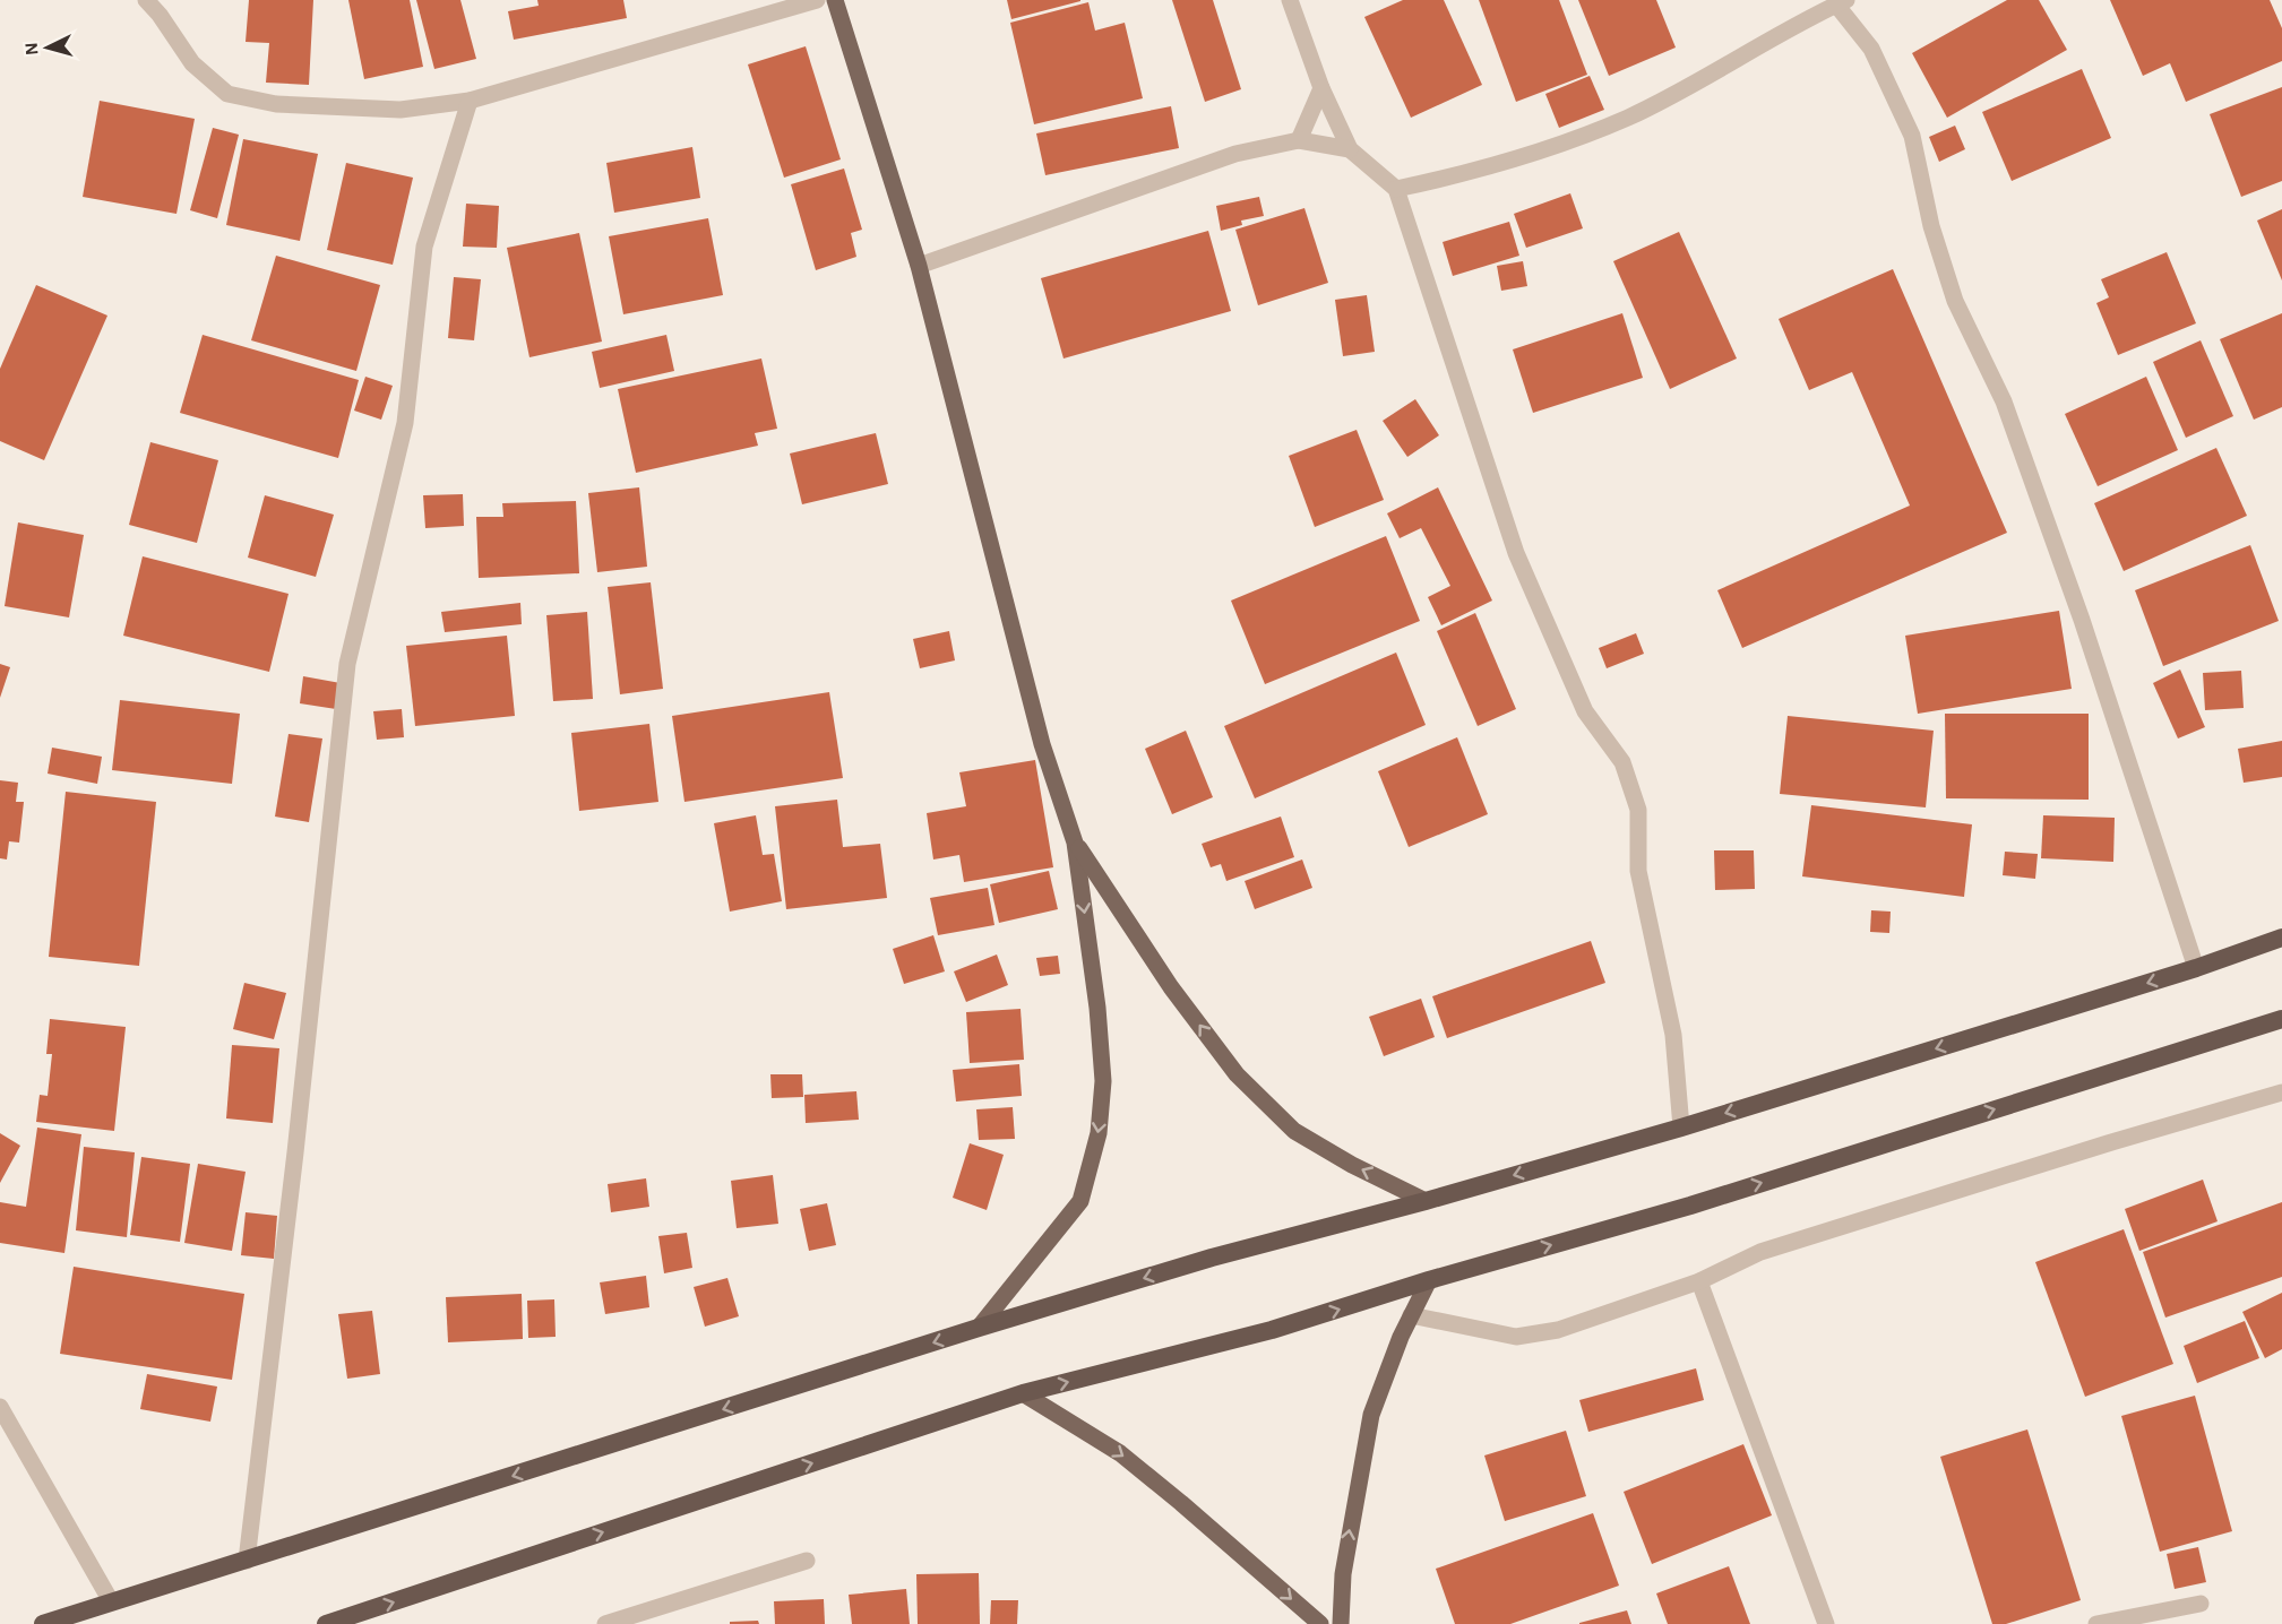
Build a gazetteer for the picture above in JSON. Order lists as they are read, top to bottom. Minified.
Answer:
{"north":"left"}
